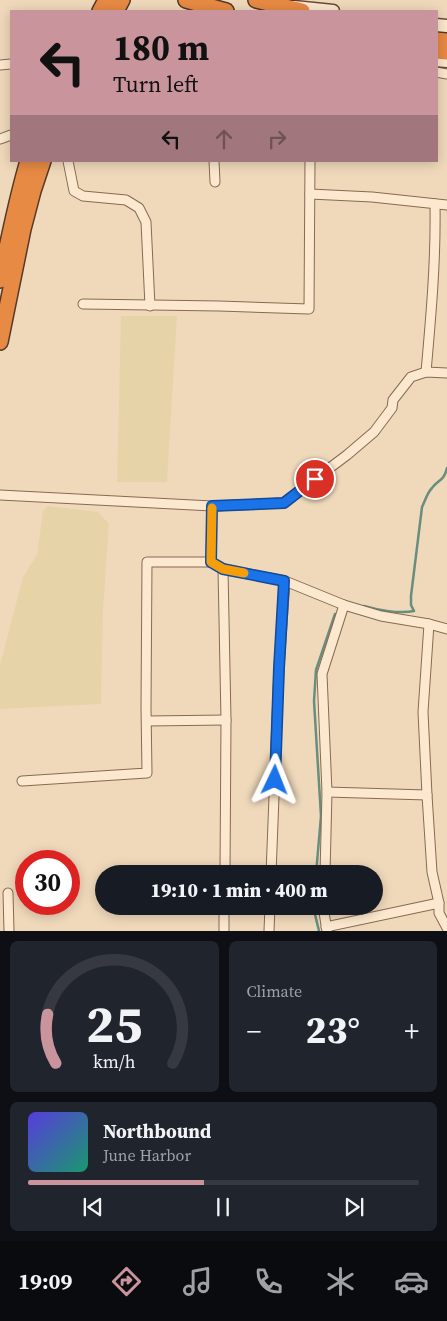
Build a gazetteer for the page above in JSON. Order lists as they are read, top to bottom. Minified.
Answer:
{"page":{"turn":["180 m","Turn left"],"limit":"30","trip":"19:10 · 1 min · 400 m","tile":"Climate","heat":["−","23°","+"],"song":["Northbound","June Harbor"],"tabs":"19:09","gauge":["25","km/h"]}}
